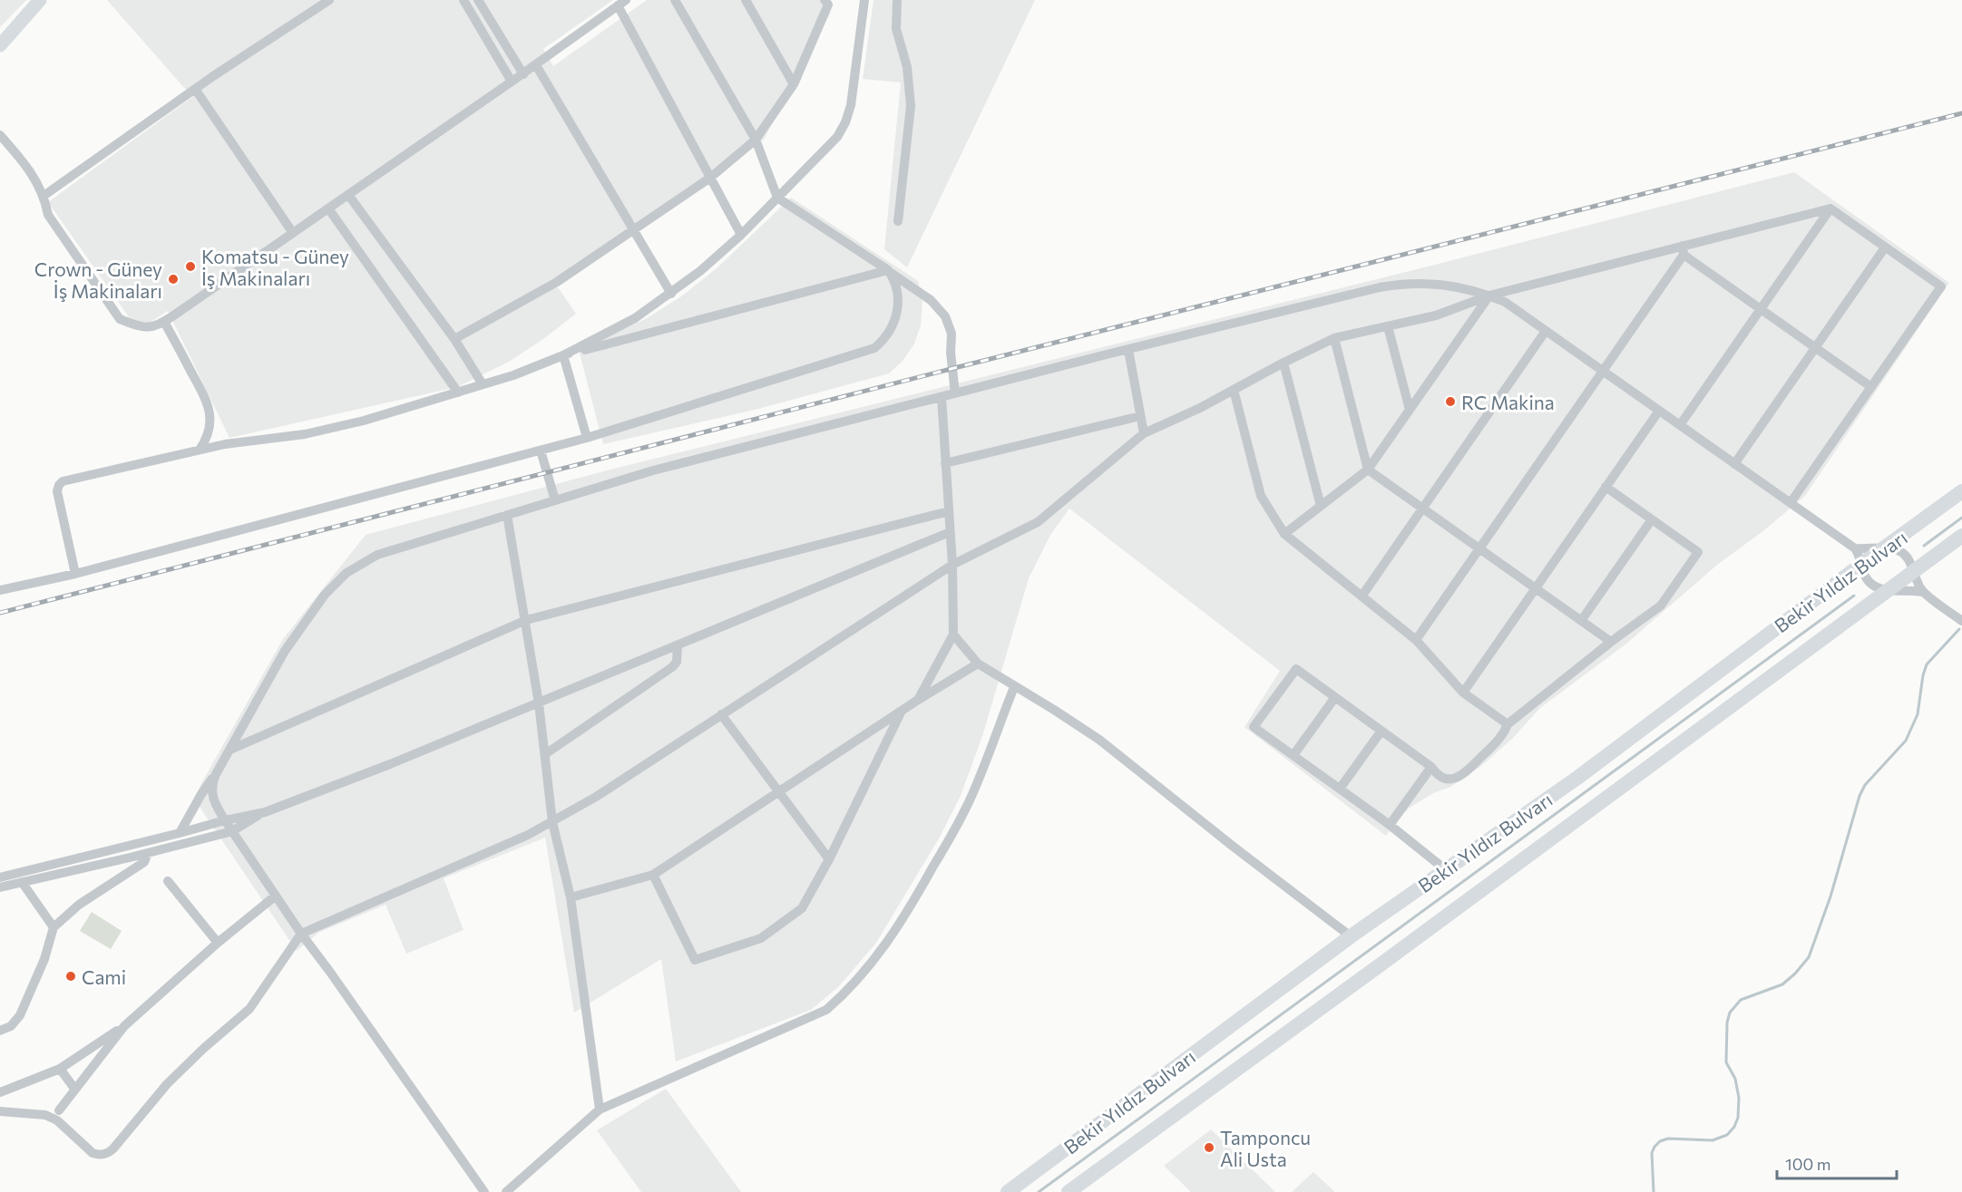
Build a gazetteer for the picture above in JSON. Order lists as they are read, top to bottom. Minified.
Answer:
{"streets":{"main road":["Bekir Yıldız Bulvarı"]},"places":["Komatsu - Güney İş Makinaları","Crown - Güney İş Makinaları","RC Makina","Cami","Tamponcu Ali Usta"],"scale_bar":"100 m"}
